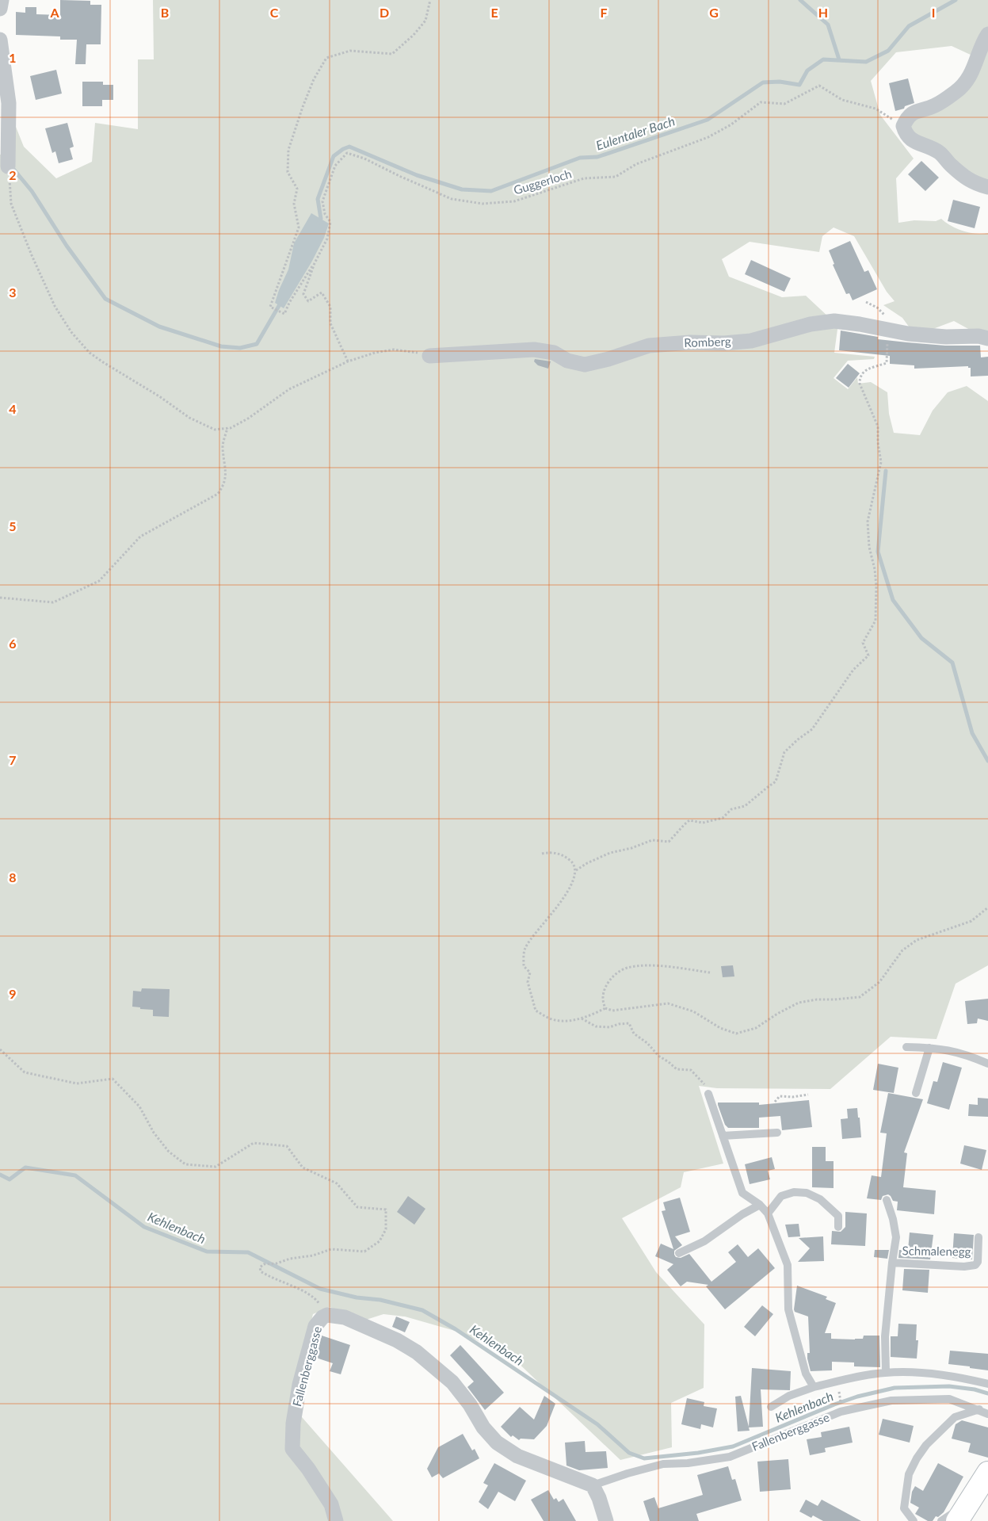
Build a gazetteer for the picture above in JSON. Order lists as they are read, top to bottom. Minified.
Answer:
{"streets":{"street":["Romberg","Fallenberggasse"],"lane":["Schmalenegg"],"path":["Guggerloch"]},"water":["Eulentaler Bach","Kehlenbach"],"grid":{"columns":["A","B","C","D","E","F","G","H","I"],"rows":["1","2","3","4","5","6","7","8","9"]}}
